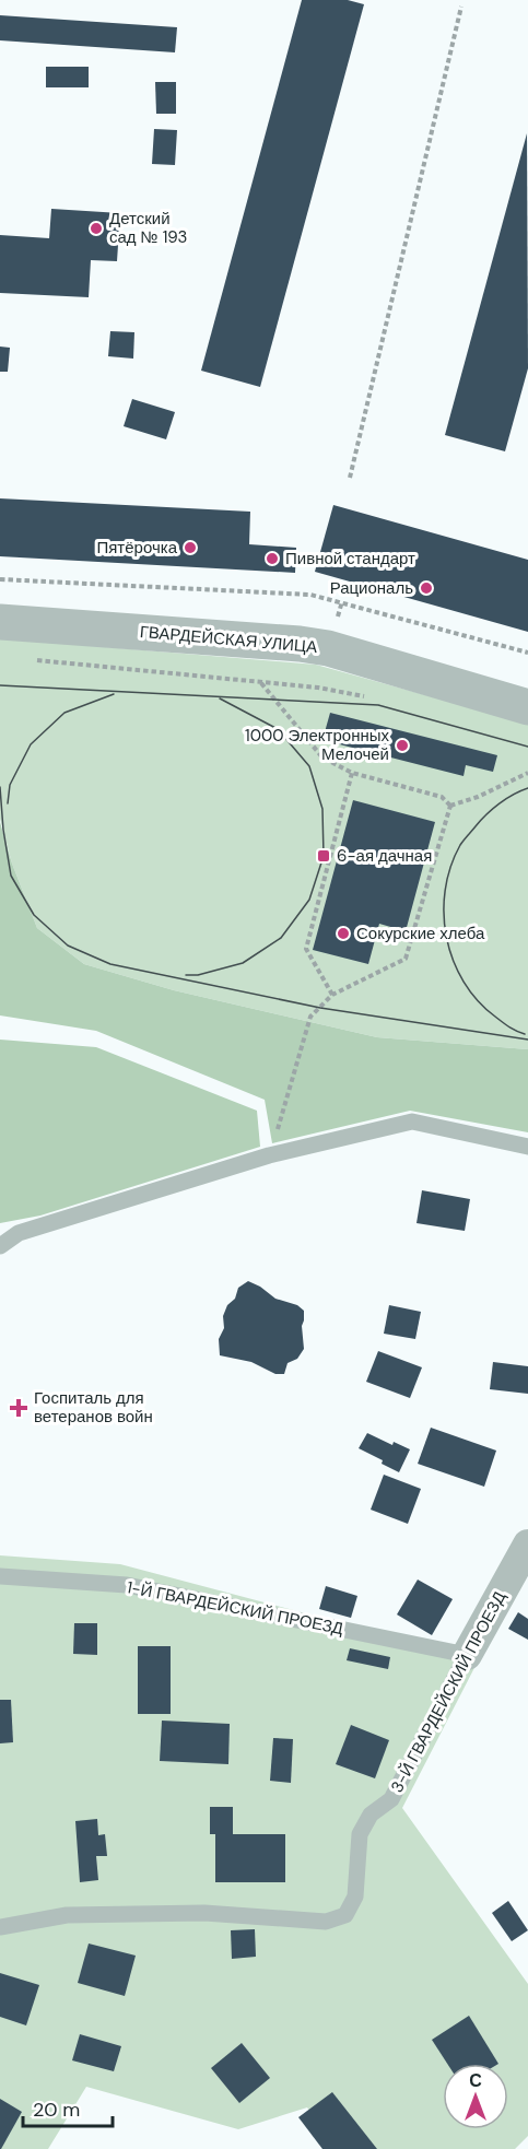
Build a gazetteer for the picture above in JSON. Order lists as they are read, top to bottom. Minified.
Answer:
{"streets":{"street":["ГВАРДЕЙСКАЯ УЛИЦА","3-Й ГВАРДЕЙСКИЙ ПРОЕЗД"],"lane":["1-Й ГВАРДЕЙСКИЙ ПРОЕЗД"]},"crossings":[["1-Й ГВАРДЕЙСКИЙ ПРОЕЗД","3-Й ГВАРДЕЙСКИЙ ПРОЕЗД"]],"places":{"other":["Детский сад № 193","Пятёрочка","Пивной стандарт","Рациональ","1000 Электронных Мелочей","Сокурские хлеба"],"transit":["6-ая дачная"],"health":["Госпиталь для ветеранов войн"]},"scale_bar":"20 m","north":"top"}
